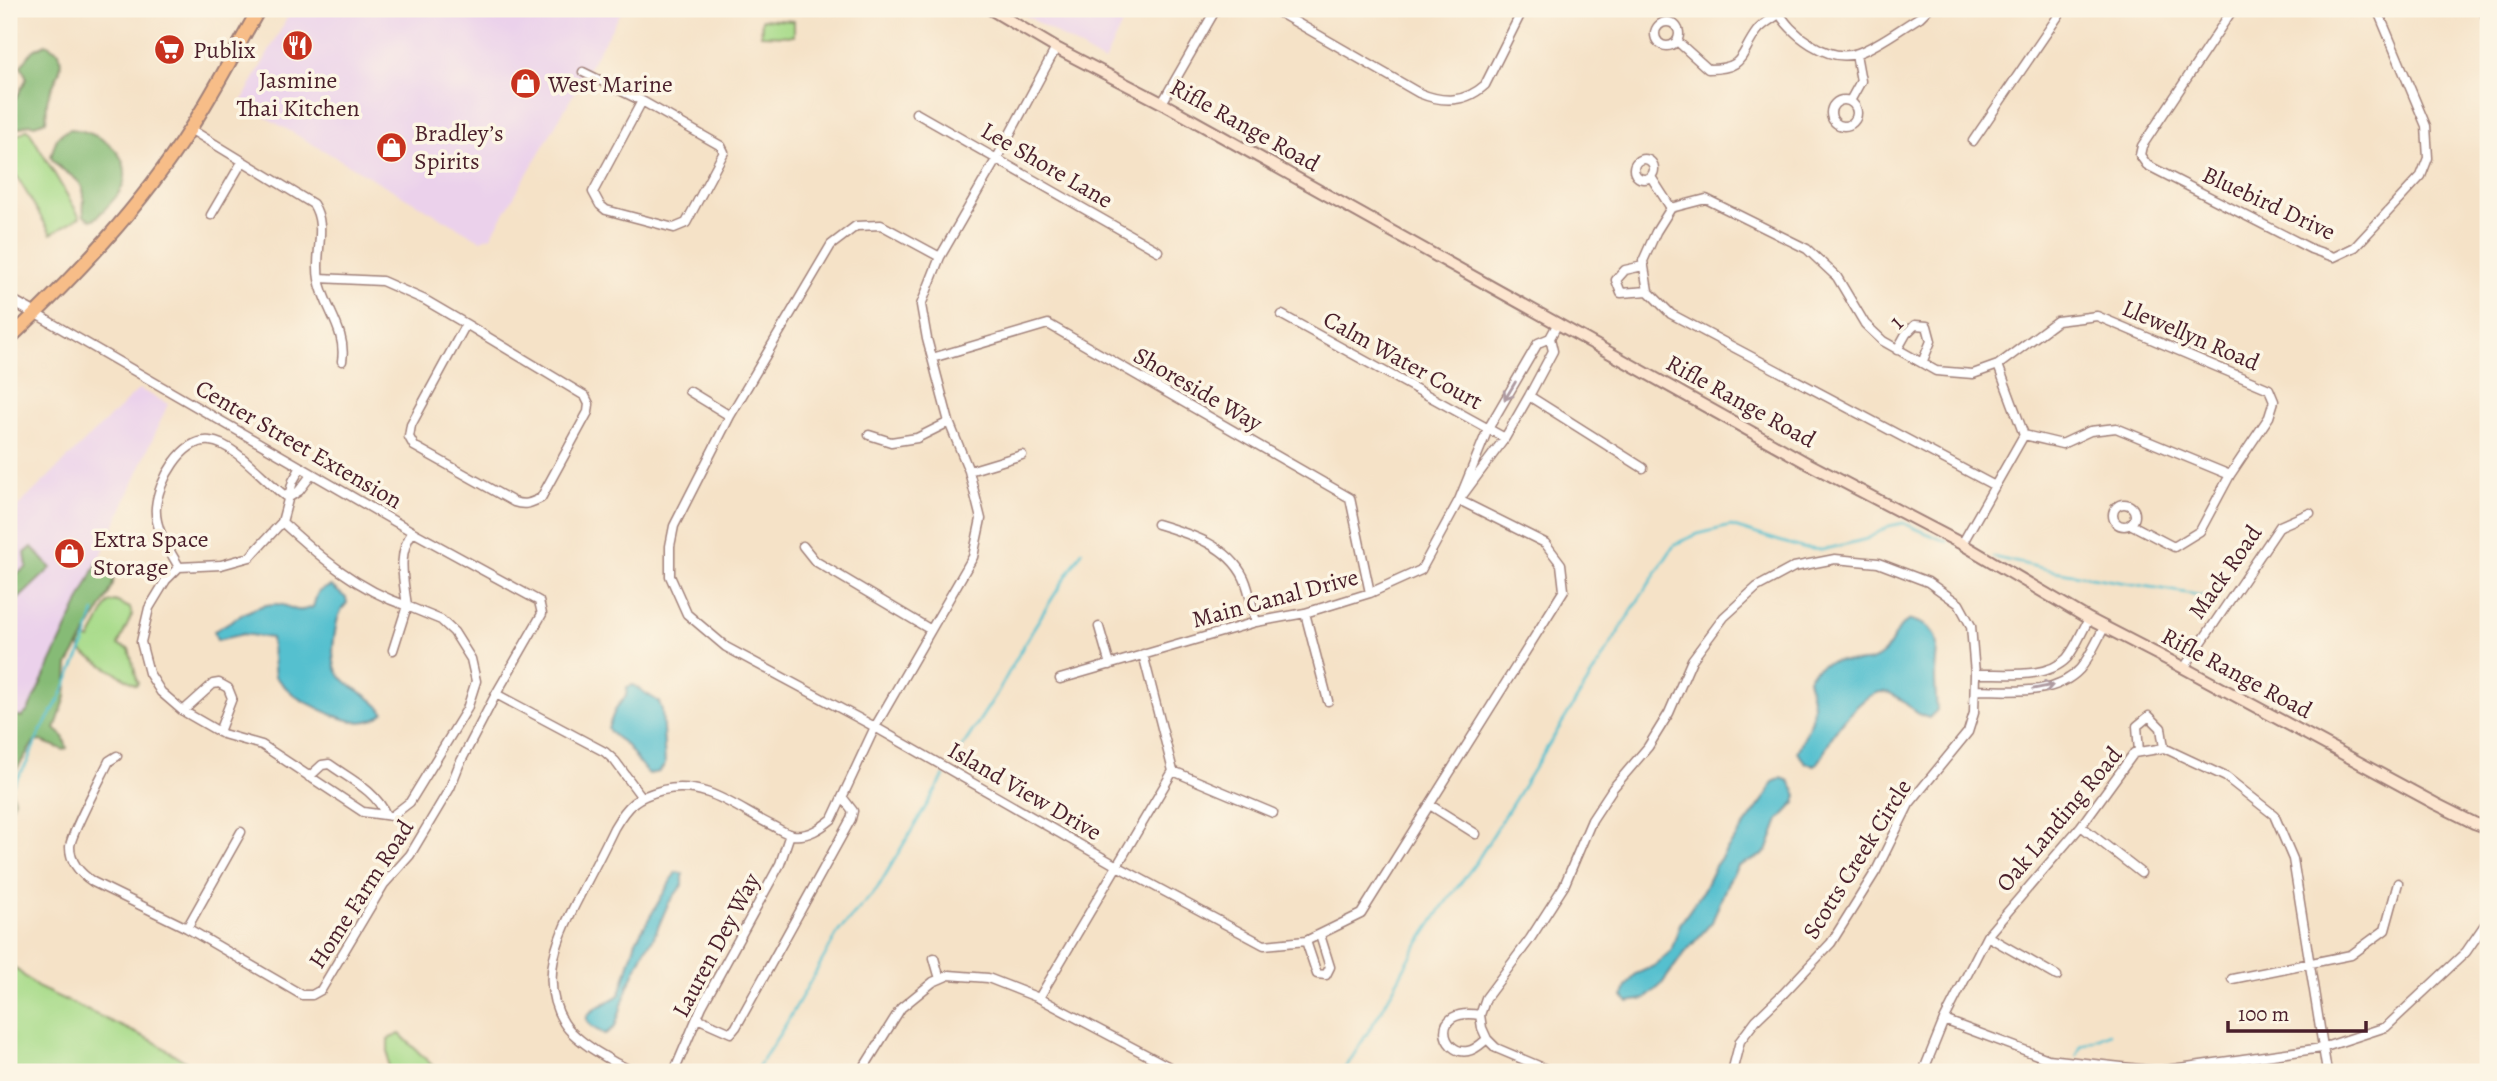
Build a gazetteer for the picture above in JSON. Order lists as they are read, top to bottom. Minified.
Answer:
{"streets":{"main road":["Rifle Range Road"],"street":["Lee Shore Lane","Bluebird Drive","1","Llewellyn Road","Calm Water Court","Shoreside Way","Center Street Extension","Mack Road","Main Canal Drive","Island View Drive","Oak Landing Road","Scotts Creek Circle","Home Farm Road","Lauren Dey Way"]},"crossings":[["Rifle Range Road","Mack Road"],["Rifle Range Road","Main Canal Drive"],["1","Llewellyn Road"],["Calm Water Court","Main Canal Drive"],["Shoreside Way","Main Canal Drive"],["Center Street Extension","Home Farm Road"],["Main Canal Drive","Island View Drive"]],"places":{"restaurant":["Jasmine Thai Kitchen"],"supermarket":["Publix"],"shop":["West Marine","Bradley’s Spirits","Extra Space Storage"]},"scale_bar":"100 m"}
